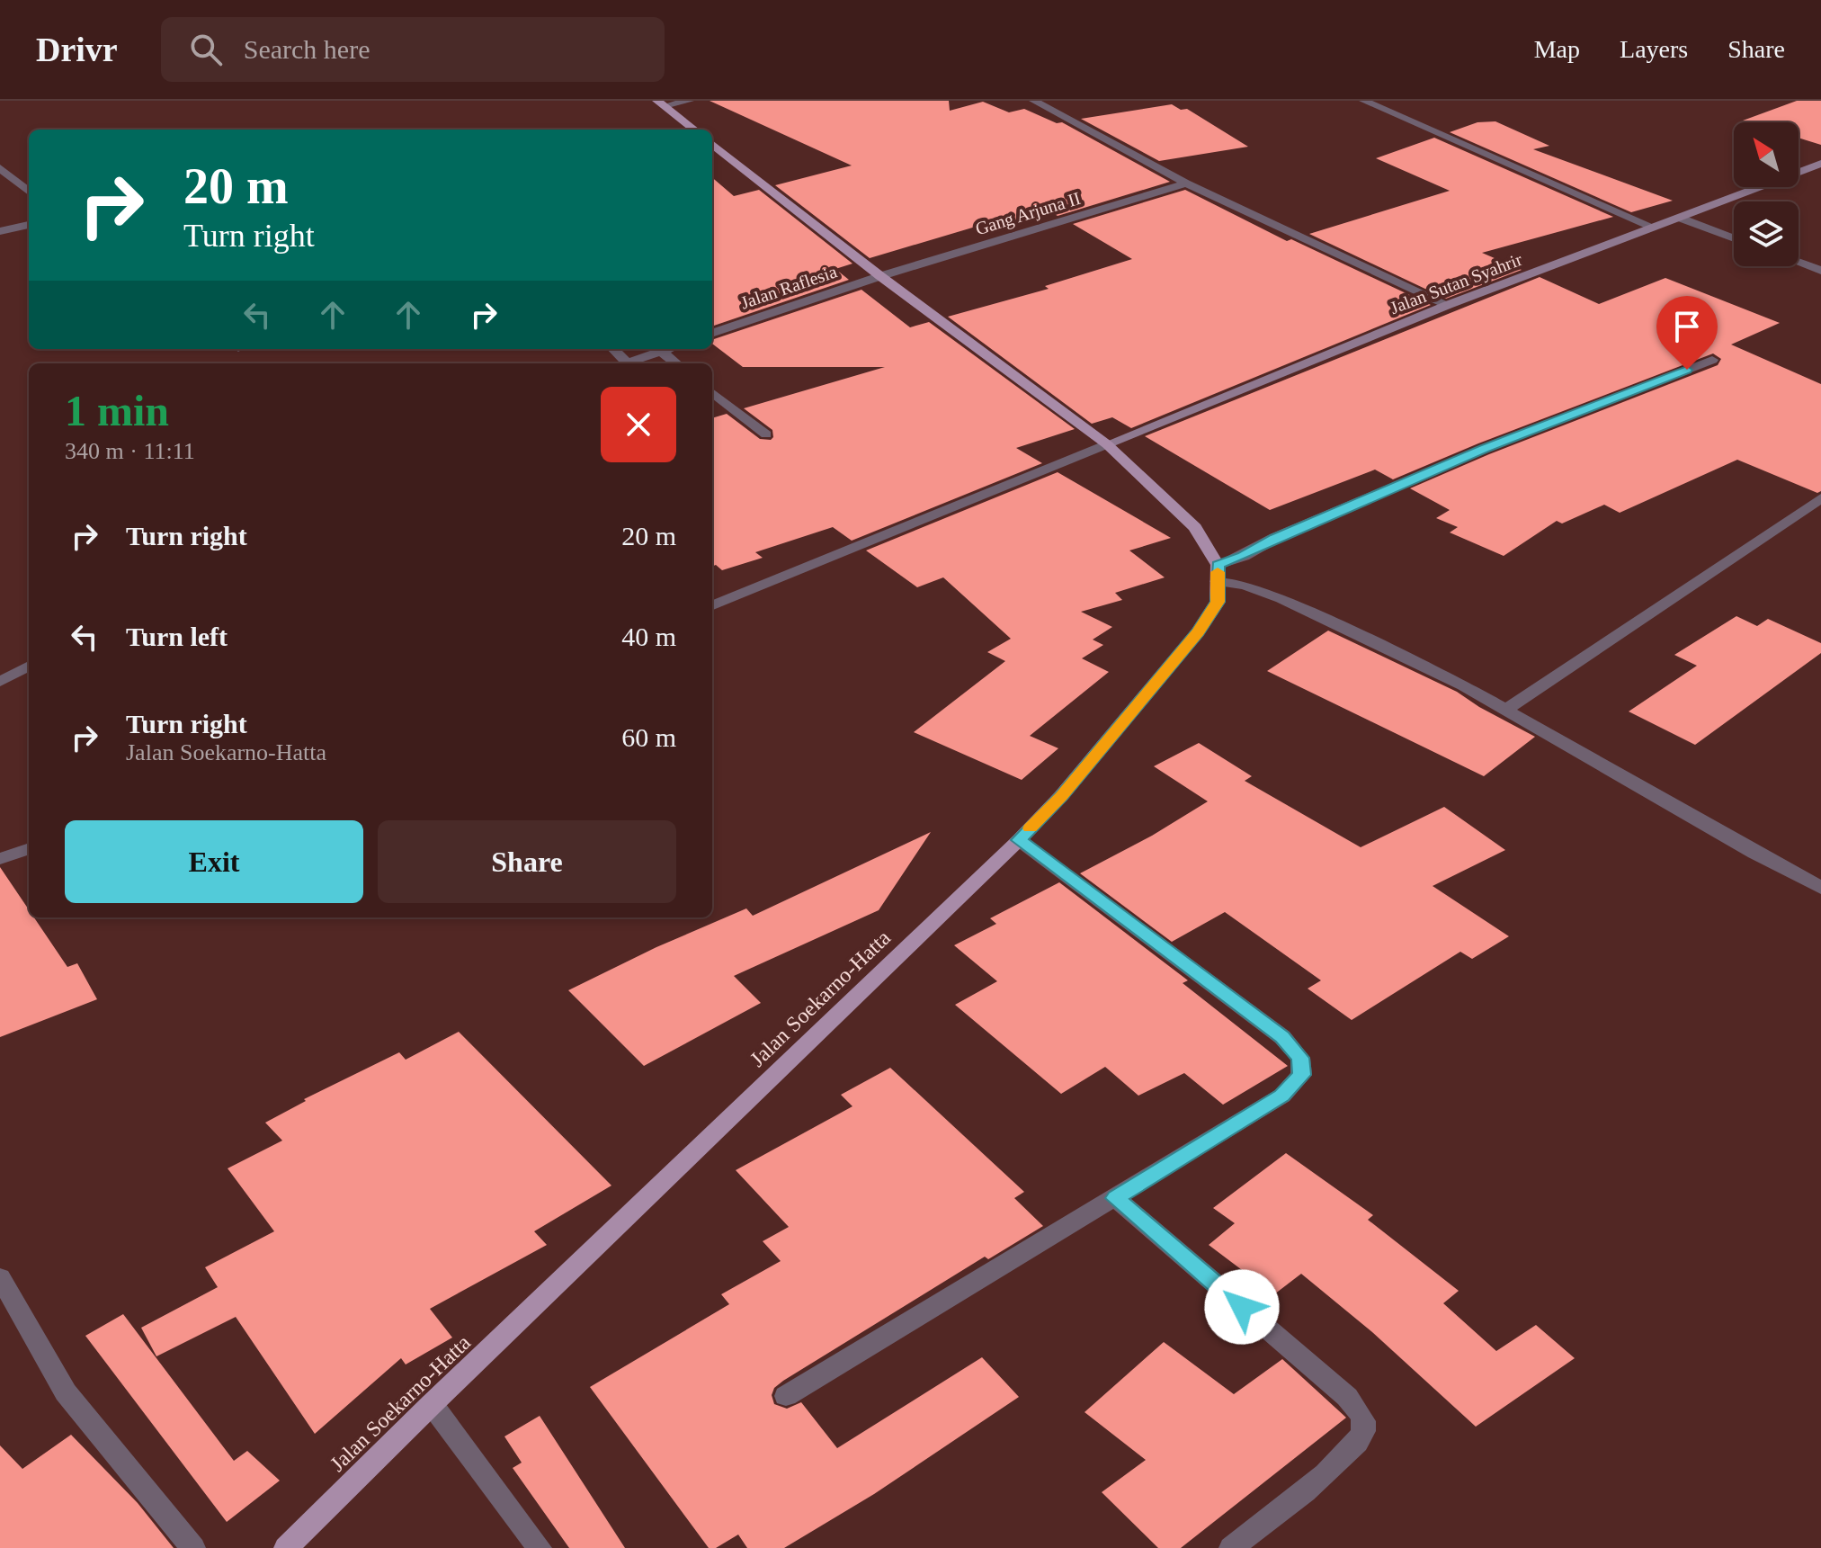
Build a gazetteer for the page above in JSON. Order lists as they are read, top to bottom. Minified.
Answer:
{"streets":{"main road":["Jalan Soekarno-Hatta"],"street":["Gang Arjuna II","Jalan Sutan Syahrir","Jalan Raflesia"]},"crossings":[["Gang Arjuna II","Jalan Raflesia"]],"north":"top left","page":{"header":"Drivr","search":"Search here","nav":["Map","Layers","Share"],"turn":["20 m","Turn right"],"heading":["1 min","340 m · 11:11"],"list":[{"name":"Turn right","value":"20 m"},{"name":"Turn left","value":"40 m"},{"name":"Turn right","note":"Jalan Soekarno-Hatta","value":"60 m"}],"buttons":["Exit","Share"]}}
